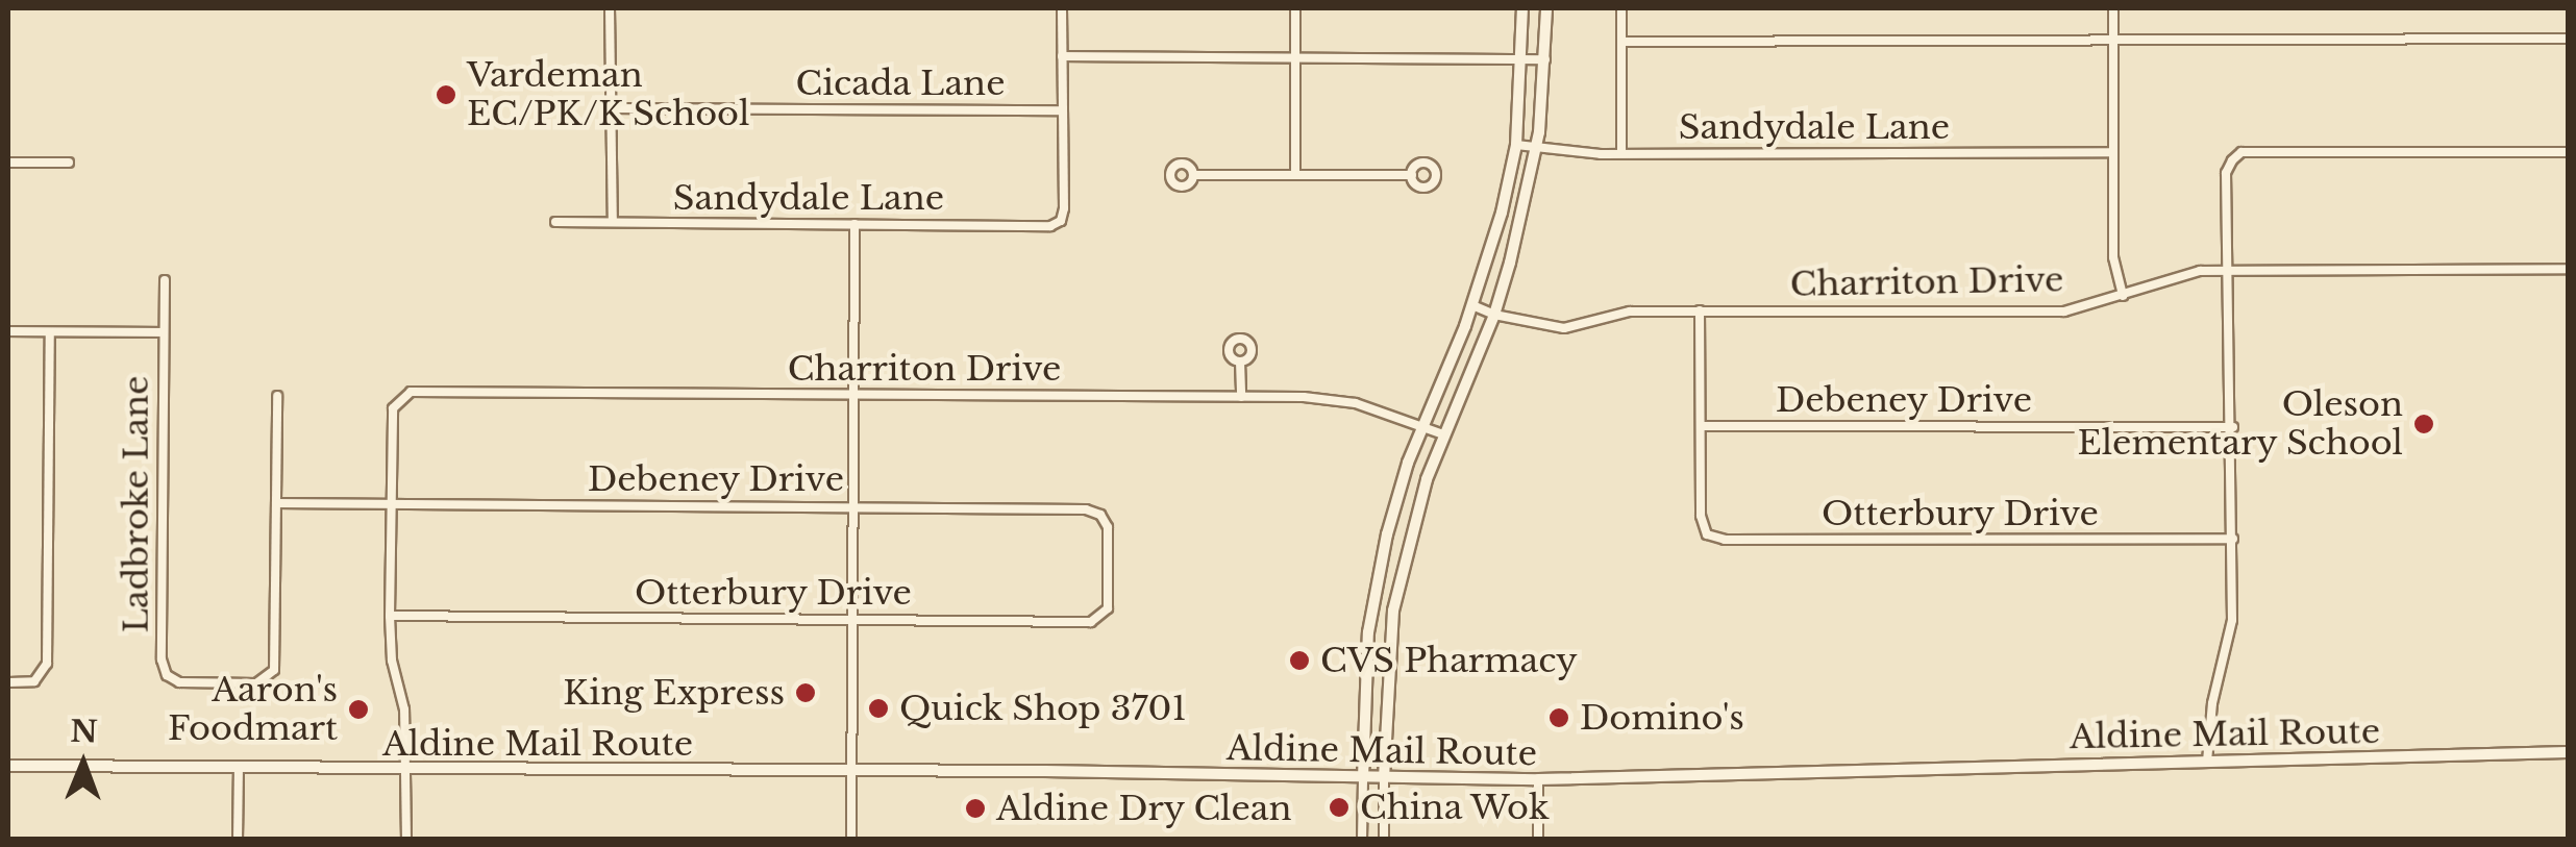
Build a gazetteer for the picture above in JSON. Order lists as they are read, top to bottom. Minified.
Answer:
{"streets":{"main road":["Aldine Mail Route"],"street":["Cicada Lane","Sandydale Lane","Charriton Drive","Debeney Drive","Ladbroke Lane","Otterbury Drive"]},"crossings":[["Cicada Lane","Sandydale Lane"],["Charriton Drive","Debeney Drive"],["Debeney Drive","Ladbroke Lane"],["Debeney Drive","Otterbury Drive"]],"places":["Vardeman EC/PK/K School","Oleson Elementary School","CVS Pharmacy","King Express","Quick Shop 3701","Aaron's Foodmart","Domino's","China Wok","Aldine Dry Clean"],"north":"top"}
